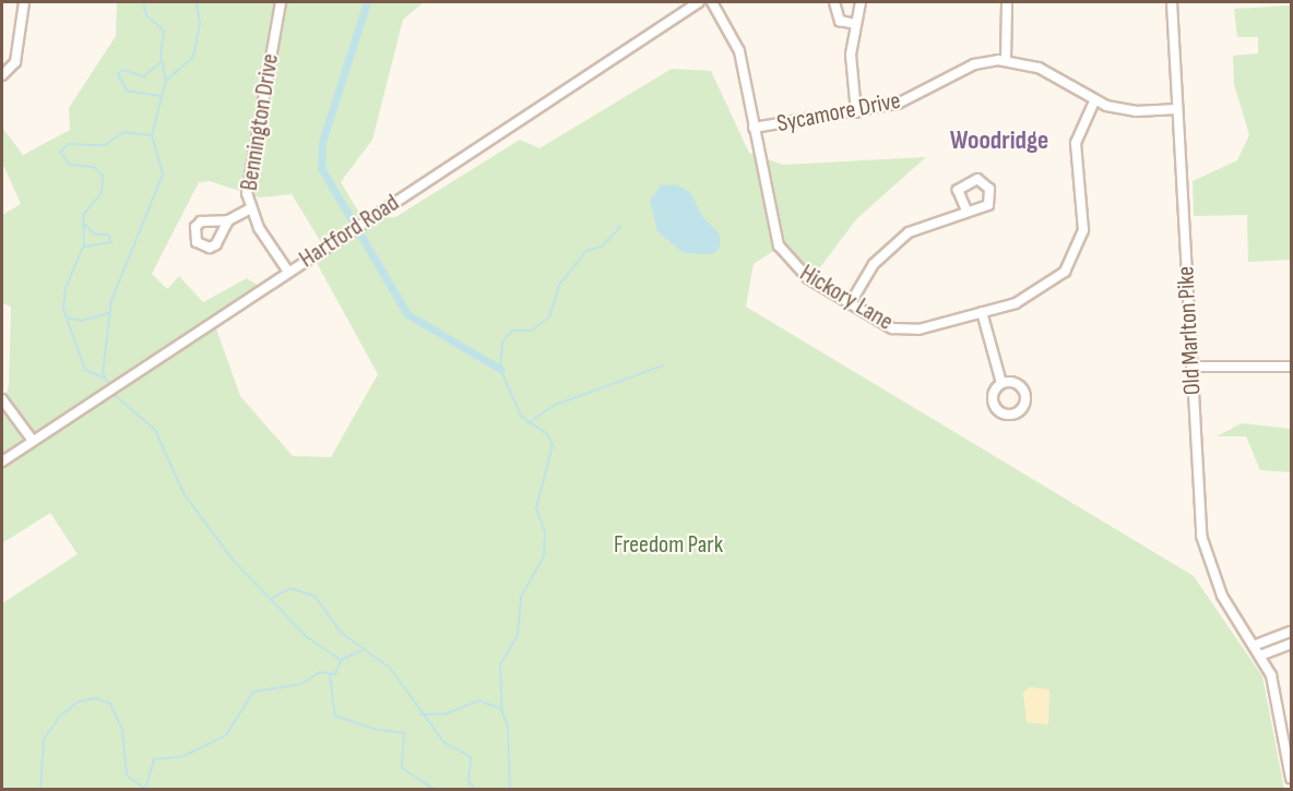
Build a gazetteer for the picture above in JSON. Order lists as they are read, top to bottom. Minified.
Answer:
{"streets":{"street":["Sycamore Drive","Bennington Drive","Hartford Road","Hickory Lane","Old Marlton Pike"]},"crossings":[["Sycamore Drive","Hickory Lane"],["Sycamore Drive","Old Marlton Pike"],["Bennington Drive","Hartford Road"]],"districts":["Woodridge"],"parks":["Freedom Park"]}
